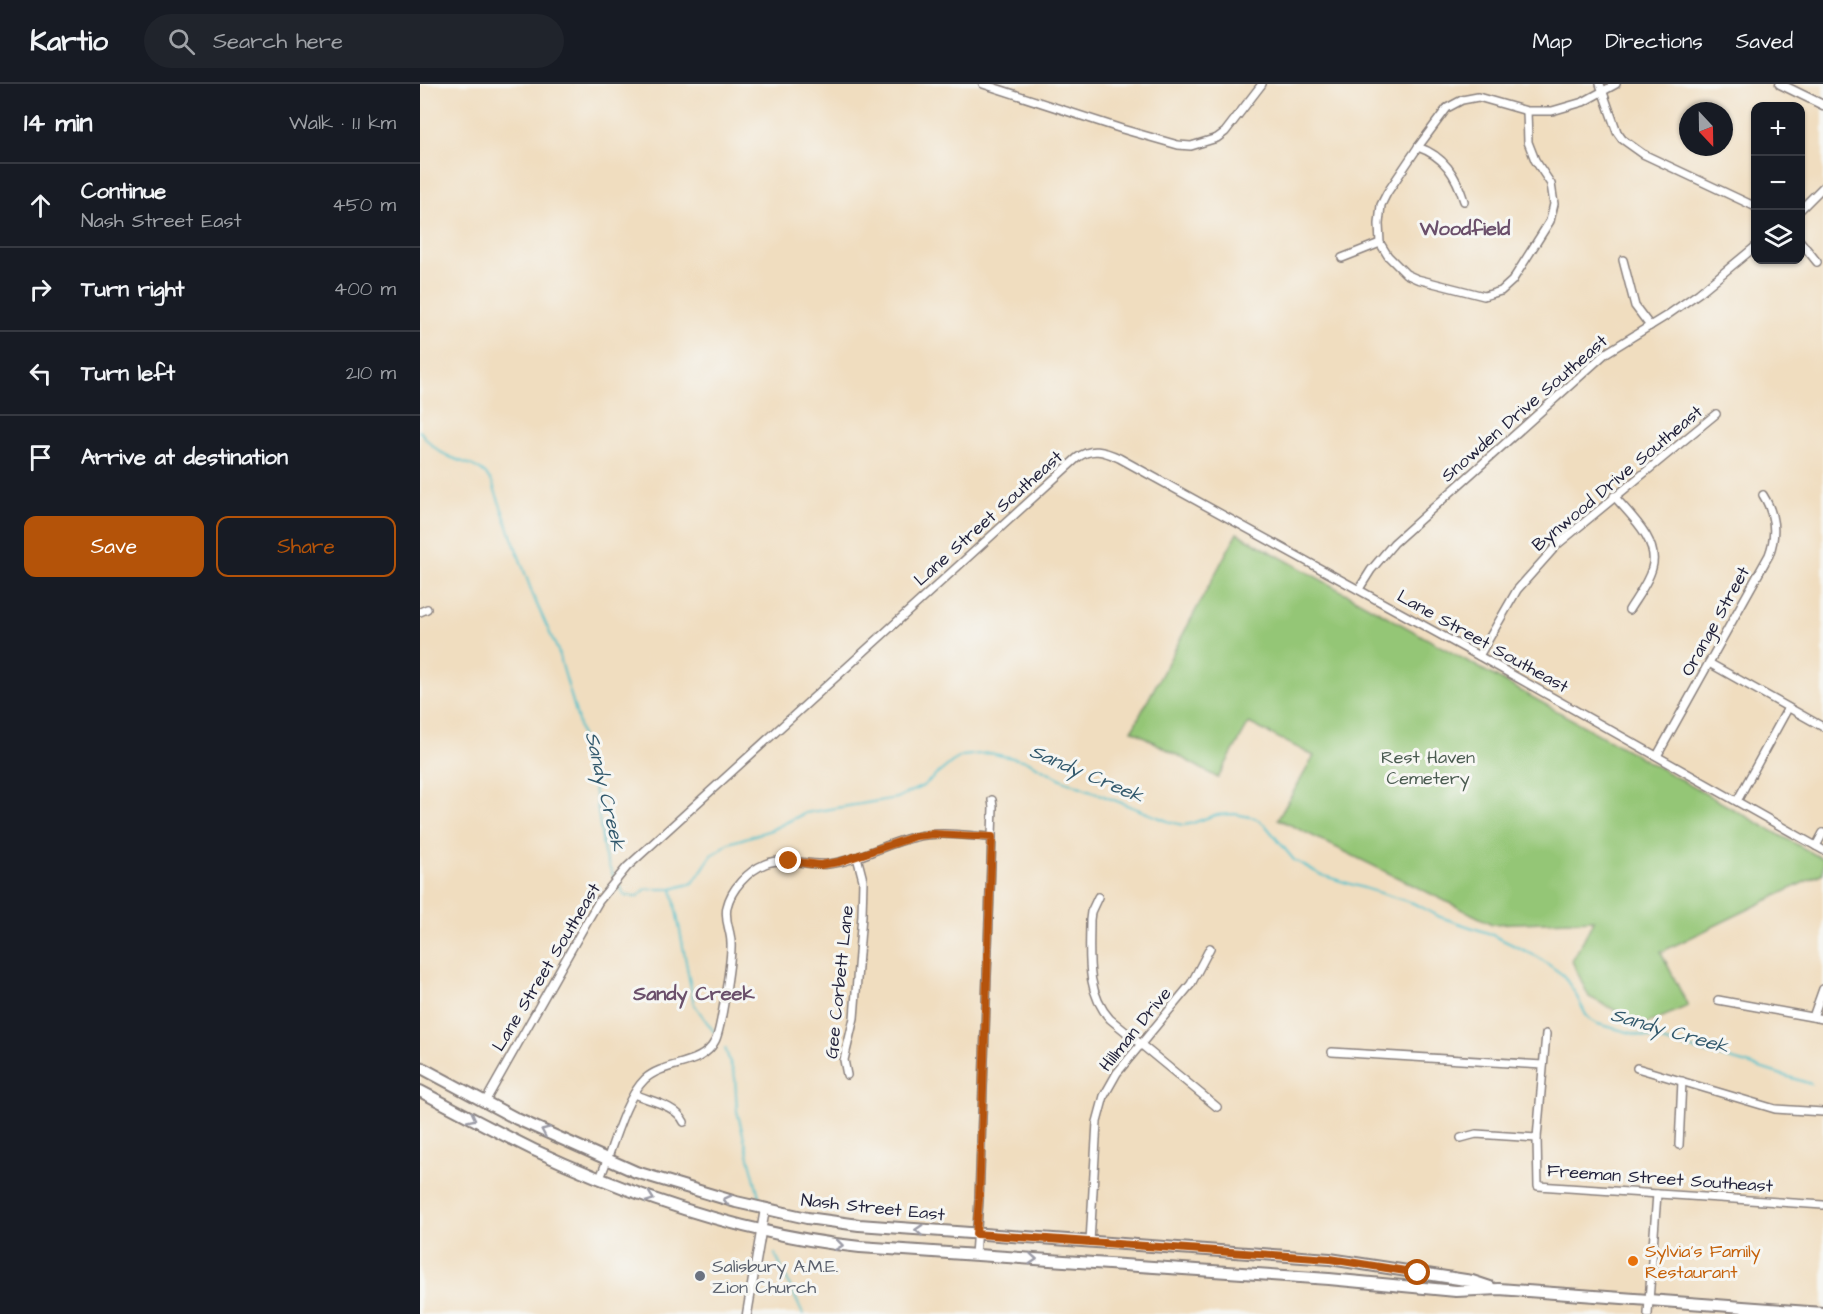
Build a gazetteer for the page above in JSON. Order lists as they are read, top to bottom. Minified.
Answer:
{"streets":{"main road":["Nash Street East"],"street":["Snowden Drive Southeast","Bynwood Drive Southeast","Lane Street Southeast","Orange Street","Gee Corbett Lane","Hillman Drive","Freeman Street Southeast"]},"crossings":[["Snowden Drive Southeast","Lane Street Southeast"],["Bynwood Drive Southeast","Lane Street Southeast"],["Lane Street Southeast","Orange Street"],["Lane Street Southeast","Nash Street East"],["Hillman Drive","Nash Street East"]],"districts":["Woodfield","Sandy Creek"],"water":["Sandy Creek"],"parks":["Rest Haven Cemetery"],"places":["Sylvia's Family Restaurant","Salisbury A.M.E. Zion Church"],"north":"bottom","page":{"header":"Kartio","search":"Search here","nav":["Map","Directions","Saved"],"heading":["14 min","Walk · 1.1 km"],"map_buttons":["+","−"],"list":[["Continue","Nash Street East","450 m"],["Turn right","400 m"],["Turn left","210 m"],"Arrive at destination"],"buttons":["Save","Share"]}}
